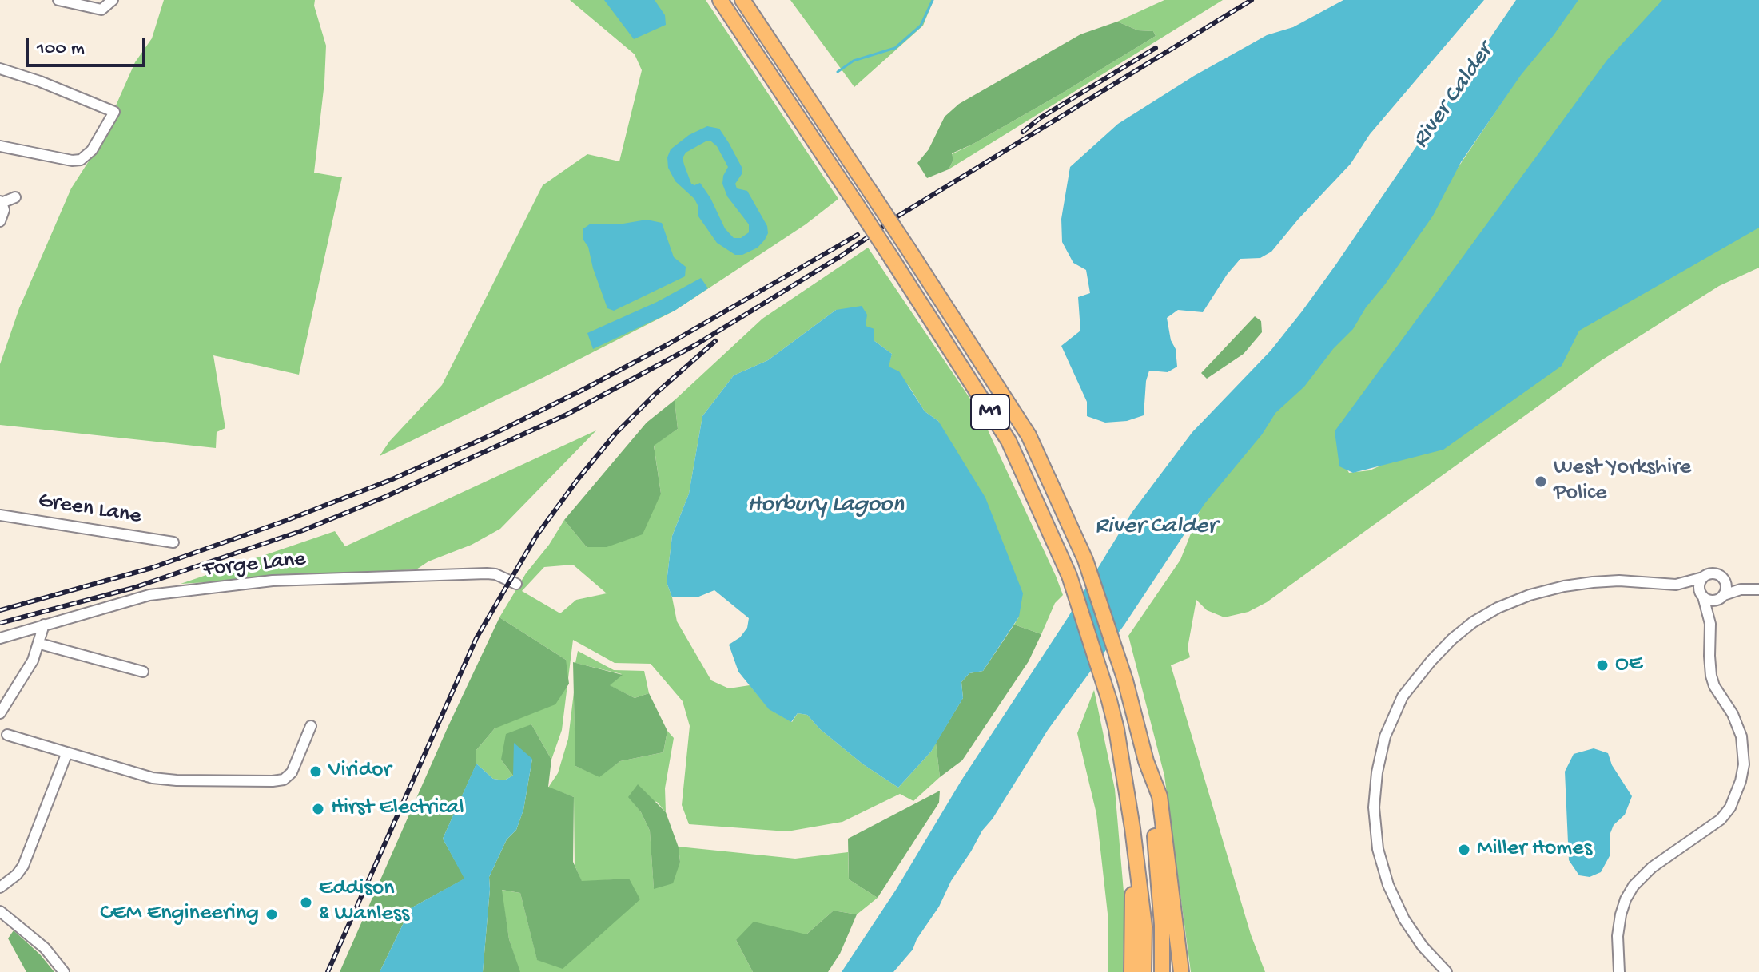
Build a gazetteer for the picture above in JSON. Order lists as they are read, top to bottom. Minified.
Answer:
{"streets":{"highway":["M1"],"street":["Green Lane","Forge Lane"]},"water":["River Calder","Horbury Lagoon"],"places":["West Yorkshire Police","OE","Viridor","Hirst Electrical","Miller Homes","Eddison & Wanless","CEM Engineering"],"scale_bar":"100 m"}
